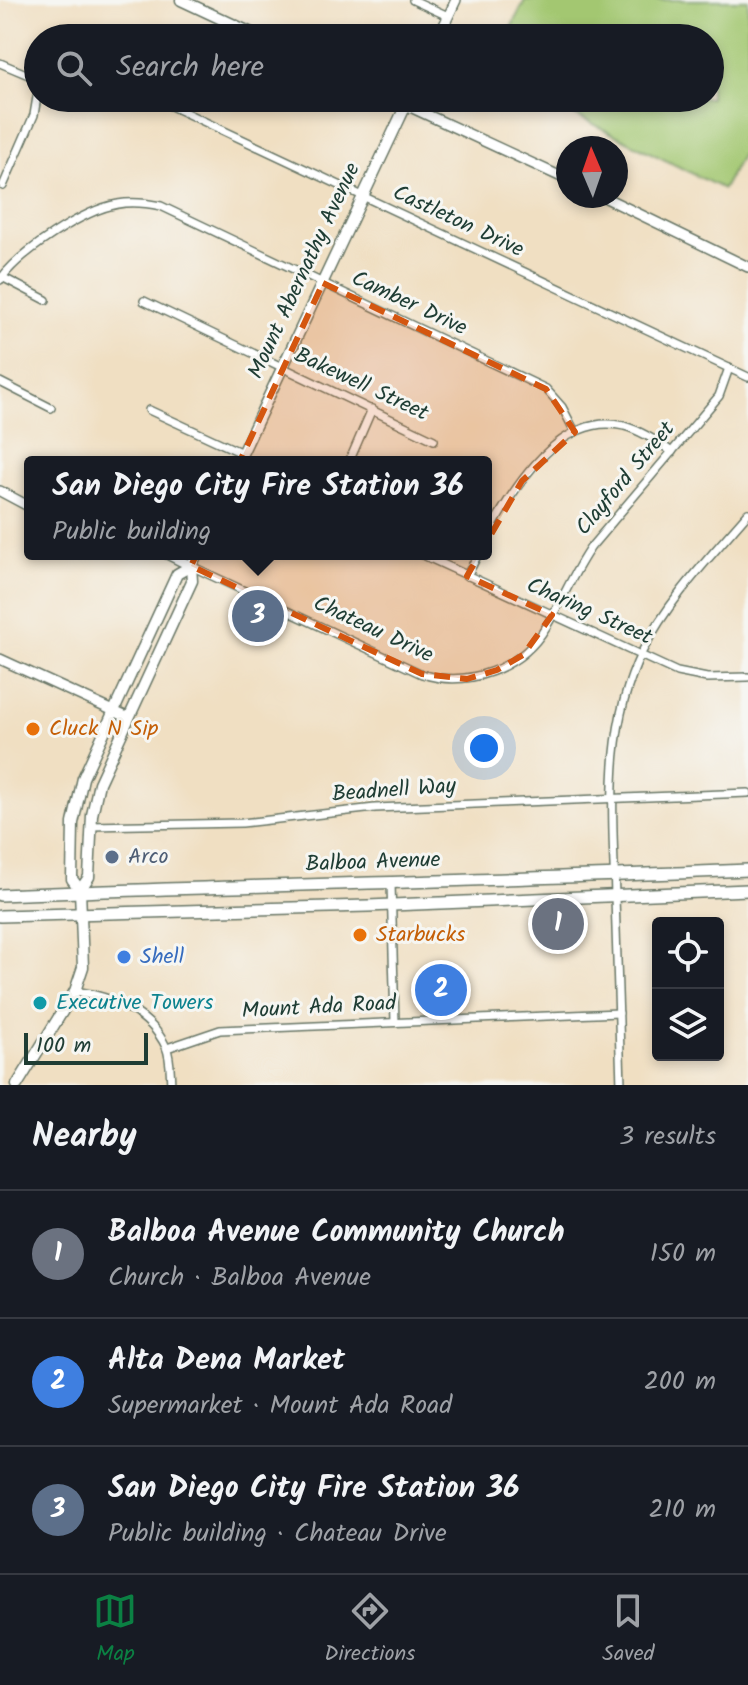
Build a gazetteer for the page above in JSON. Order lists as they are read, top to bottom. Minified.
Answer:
{"streets":{"main road":["Mount Abernathy Avenue","Balboa Avenue"],"street":["Castleton Drive","Camber Drive","Bakewell Street","Clayford Street","Charing Street","Chateau Drive","Beadnell Way","Mount Ada Road"]},"crossings":[["Castleton Drive","Mount Abernathy Avenue"],["Castleton Drive","Clayford Street"],["Mount Abernathy Avenue","Camber Drive"],["Mount Abernathy Avenue","Bakewell Street"],["Clayford Street","Charing Street"],["Clayford Street","Chateau Drive"],["Charing Street","Chateau Drive"]],"places":["Cluck N Sip","Arco","Starbucks","Shell","Executive Towers"],"scale_bar":"100 m","north":"top","page":{"search":"Search here","popup":["San Diego City Fire Station 36","Public building"],"pins":["3","1","2"],"scale":"100 m","heading":["Nearby","3 results"],"list":[{"mark":"1","name":"Balboa Avenue Community Church","note":"Church · Balboa Avenue","value":"150 m"},{"mark":"2","name":"Alta Dena Market","note":"Supermarket · Mount Ada Road","value":"200 m"},{"mark":"3","name":"San Diego City Fire Station 36","note":"Public building · Chateau Drive","value":"210 m"}],"nav":["Map","Directions","Saved"]}}
